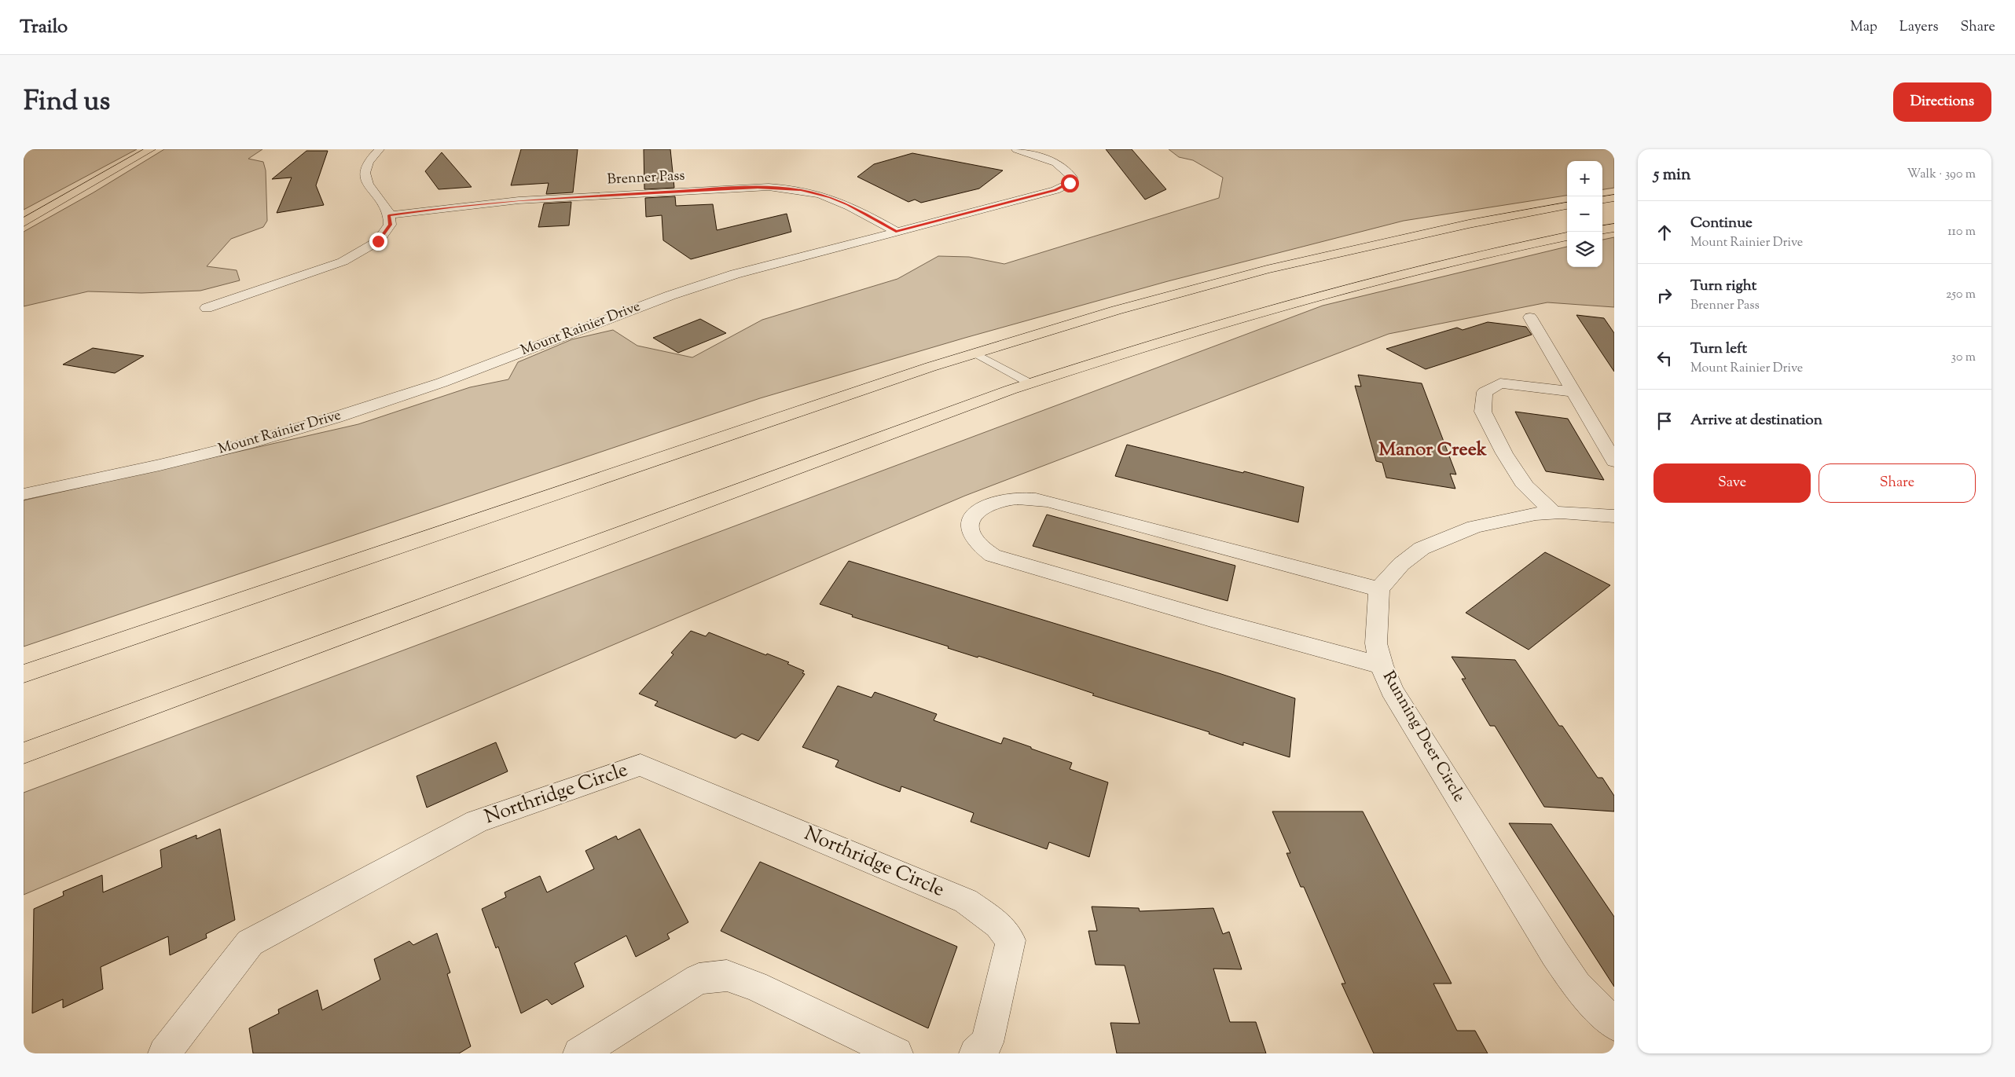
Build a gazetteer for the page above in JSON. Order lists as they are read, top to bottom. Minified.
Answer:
{"streets":{"street":["Brenner Pass","Mount Rainier Drive","Running Deer Circle","Northridge Circle"]},"crossings":[["Brenner Pass","Mount Rainier Drive"]],"districts":["Manor Creek"],"page":{"header":"Trailo","nav":["Map","Layers","Share"],"title":"Find us","buttons":["Directions",["Save","Share"]],"heading":["5 min","Walk · 390 m"],"map_buttons":["+","−"],"list":[["Continue","Mount Rainier Drive","110 m"],["Turn right","Brenner Pass","250 m"],["Turn left","Mount Rainier Drive","30 m"],"Arrive at destination"]}}
